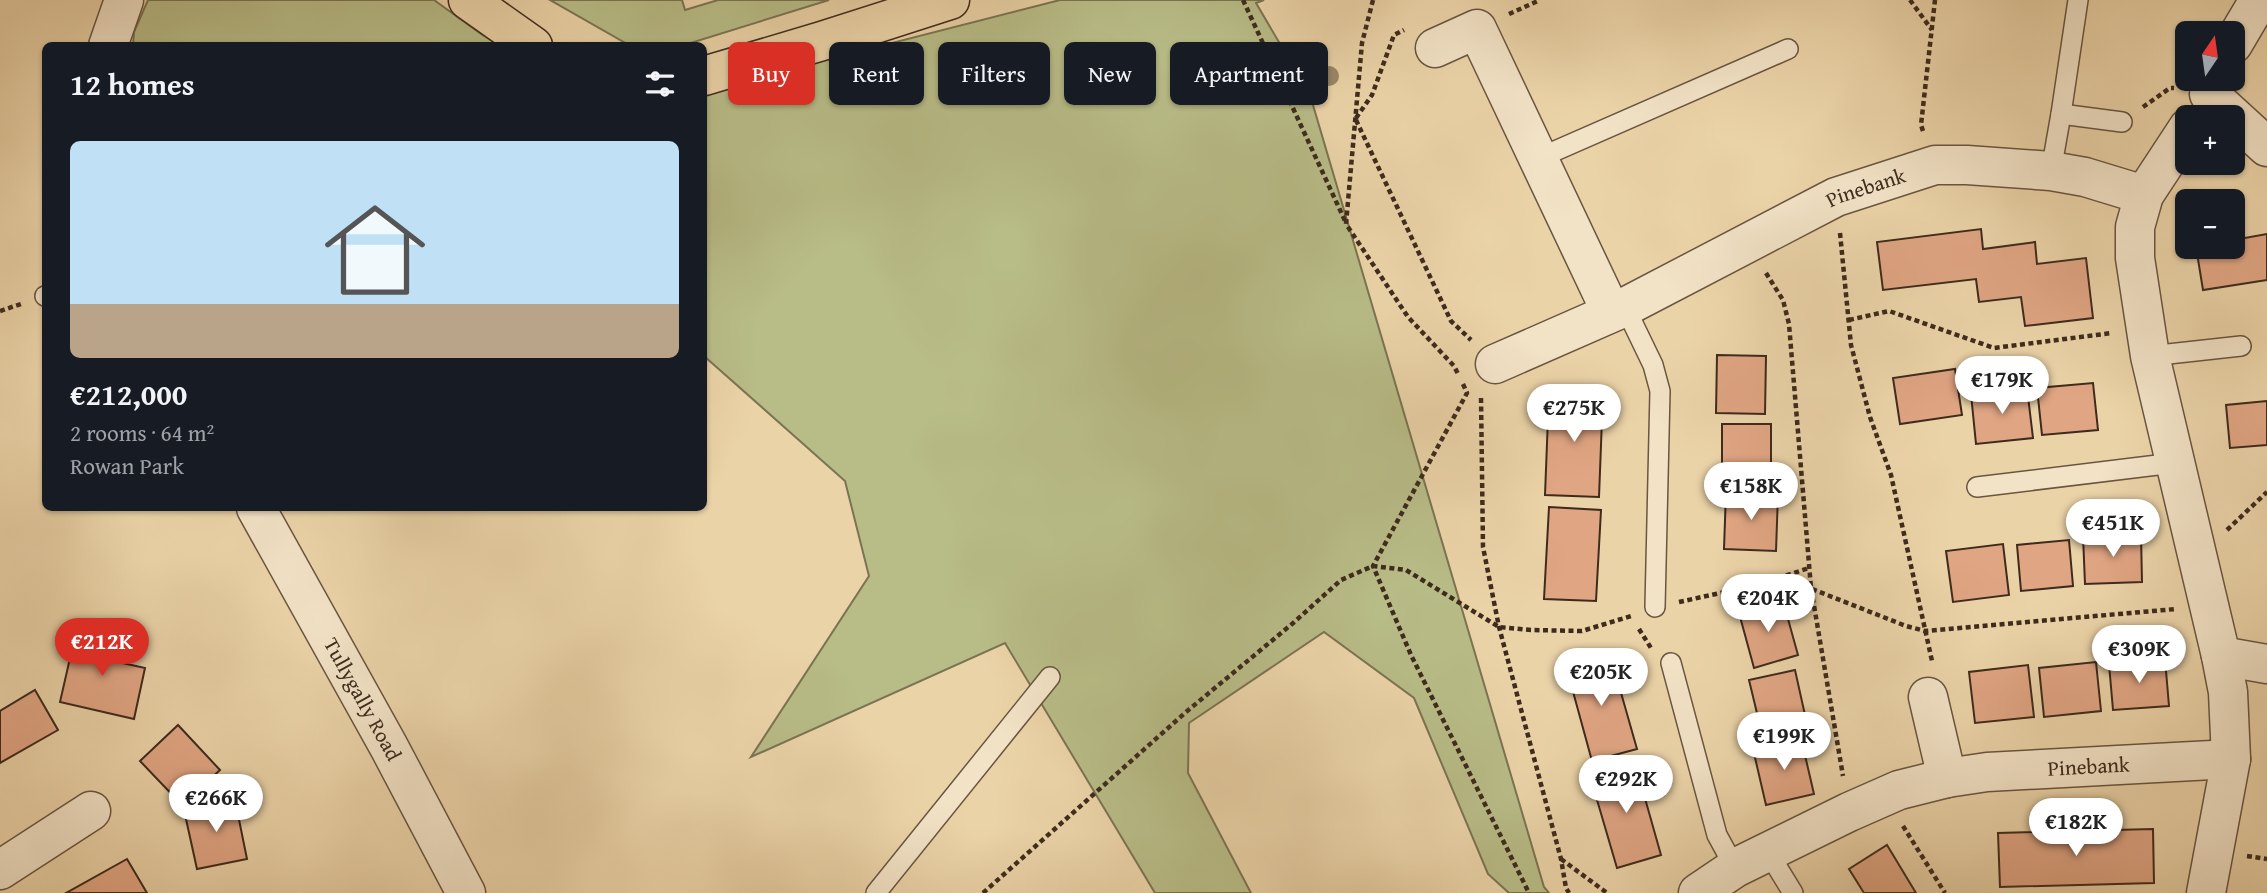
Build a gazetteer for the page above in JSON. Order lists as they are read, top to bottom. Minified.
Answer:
{"streets":{"street":["Pinebank","Tullygally Road"]},"north":"top","page":{"map_buttons":["+","−"],"chip":["Buy","Rent","Filters","New","Apartment"],"heading":"12 homes","list":[{"name":"€212,000","note":"2 rooms · 64 m² · Rowan Park"}],"price":["€179K","€275K","€158K","€451K","€204K","€212K","€309K","€205K","€199K","€292K","€266K","€182K"]}}
